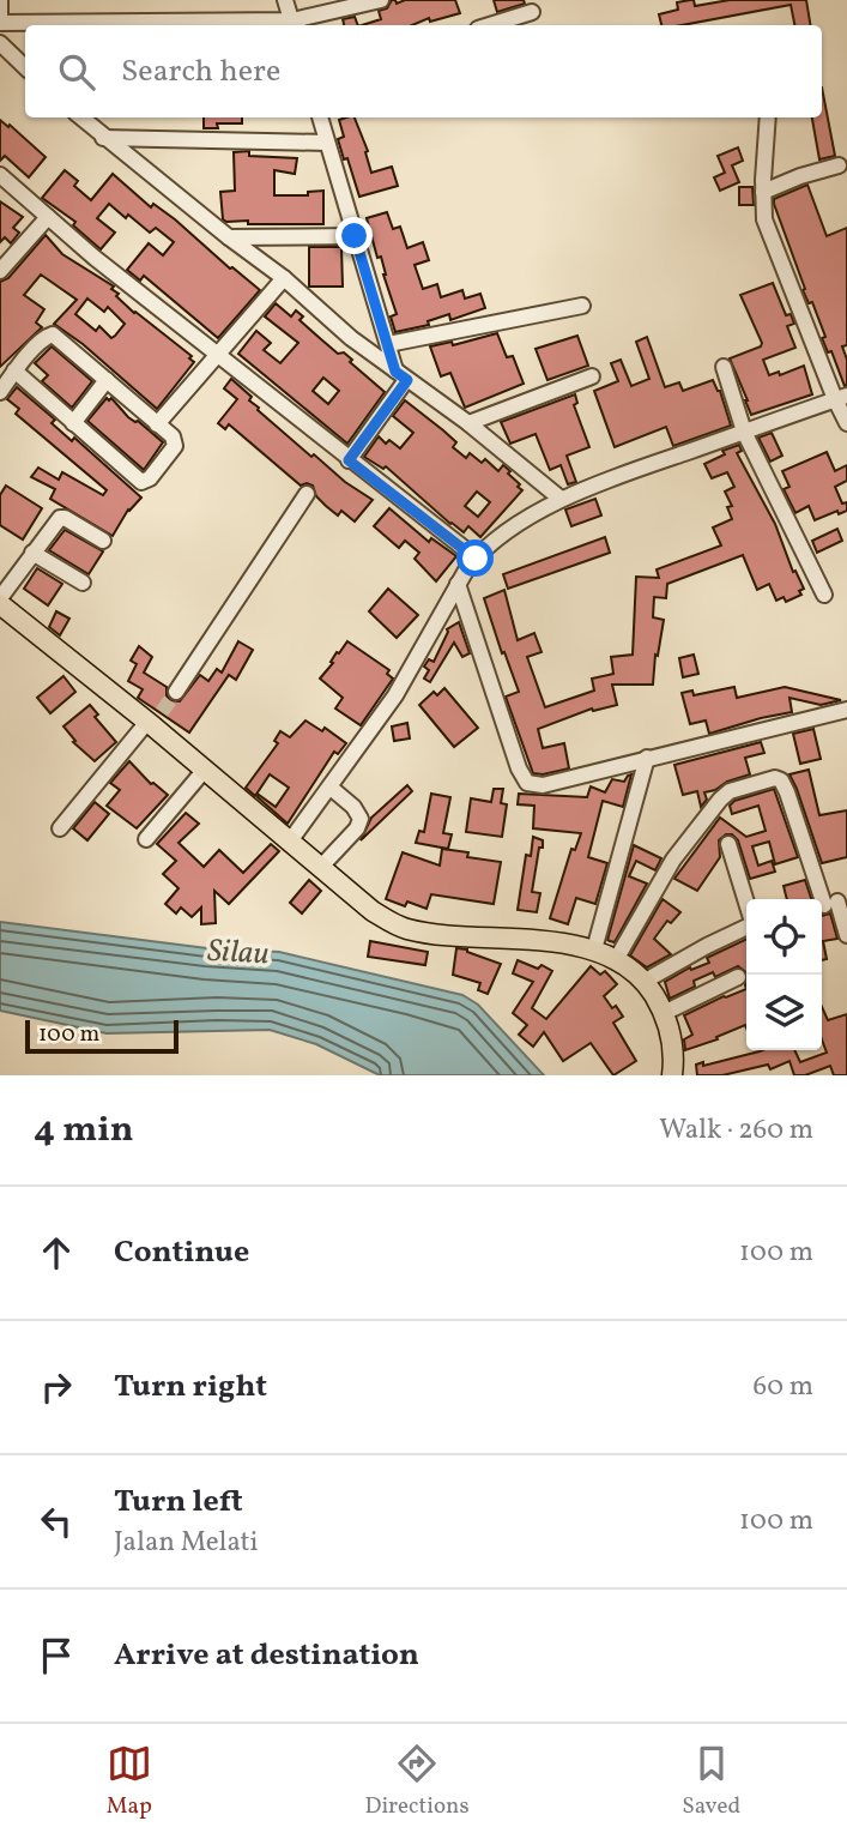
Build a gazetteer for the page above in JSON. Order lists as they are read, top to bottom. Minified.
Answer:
{"water":["Silau"],"scale_bar":"100 m","page":{"search":"Search here","scale":"100 m","heading":["4 min","Walk · 260 m"],"list":[["Continue","100 m"],["Turn right","60 m"],["Turn left","Jalan Melati","100 m"],"Arrive at destination"],"nav":["Map","Directions","Saved"]}}
